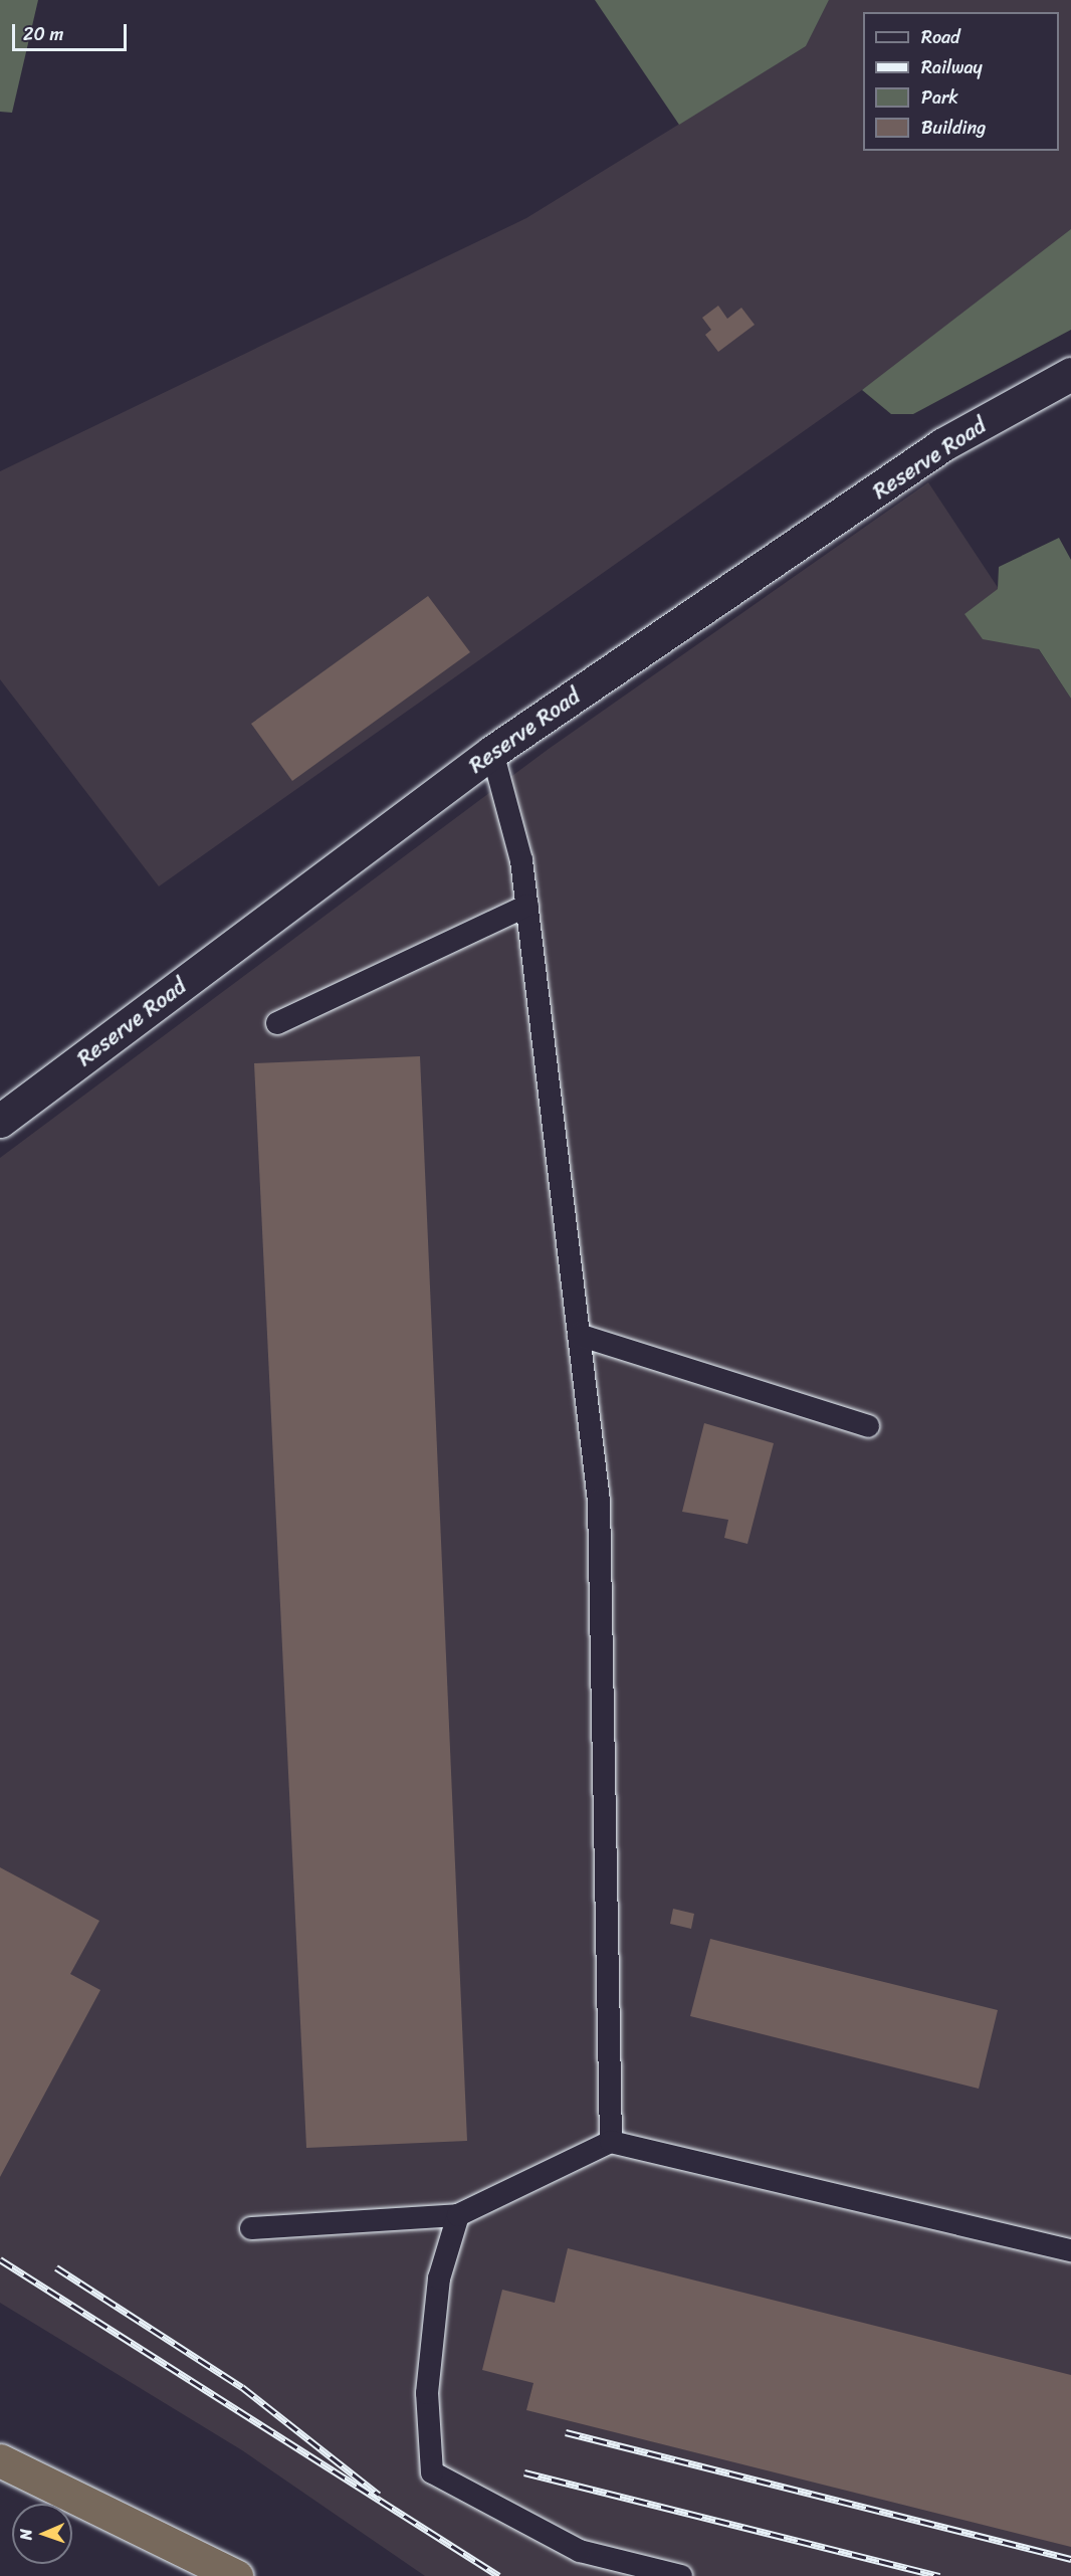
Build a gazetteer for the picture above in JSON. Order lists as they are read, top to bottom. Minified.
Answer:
{"streets":{"street":["Reserve Road"]},"legend":["Road","Railway","Park","Building"],"scale_bar":"20 m","north":"left"}
